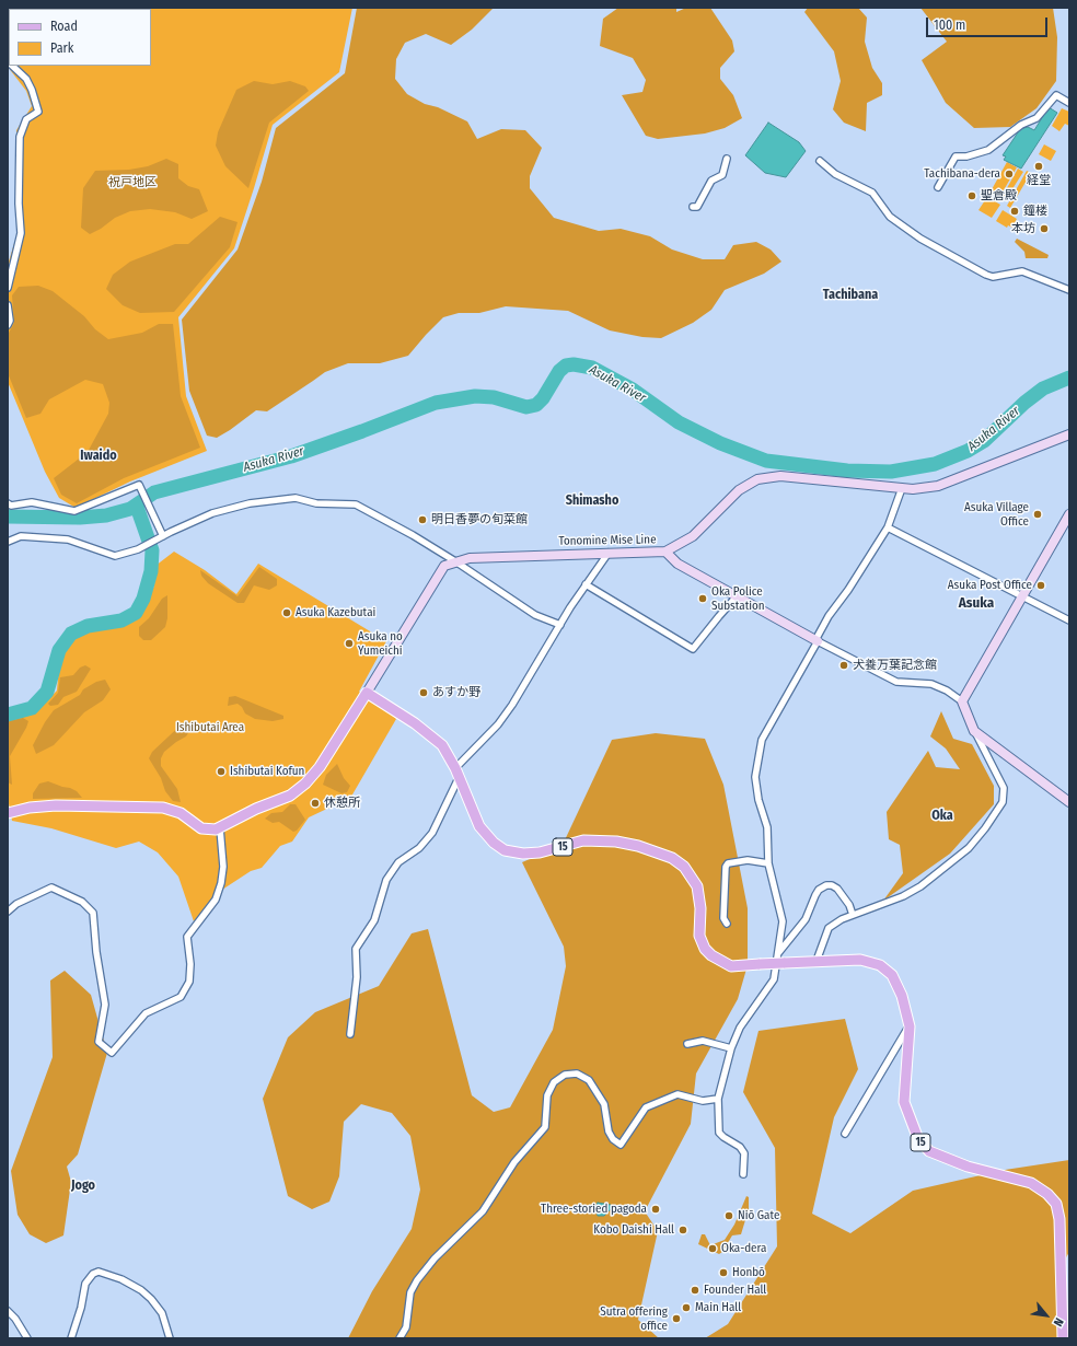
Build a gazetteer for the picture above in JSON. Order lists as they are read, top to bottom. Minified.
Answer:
{"streets":{"main road":["Tonomine Mise Line","15"]},"crossings":[["Tonomine Mise Line","15"]],"districts":["Tachibana","Iwaido","Shimasho","Asuka","Oka","Jogo"],"water":["Asuka River"],"parks":["祝戸地区","Ishibutai Area"],"places":["経堂","Tachibana-dera","聖倉殿","鐘楼","本坊","Asuka Village Office","明日香夢の旬菜館","Asuka Post Office","Oka Police Substation","Asuka Kazebutai","Asuka no Yumeichi","犬養万葉記念館","あすか野","Ishibutai Kofun","休憩所","Three-storied pagoda","Niō Gate","Kobo Daishi Hall","Oka-dera","Honbō","Founder Hall","Main Hall","Sutra offering office"],"legend":["Road","Park"],"scale_bar":"100 m","north":"bottom right"}
